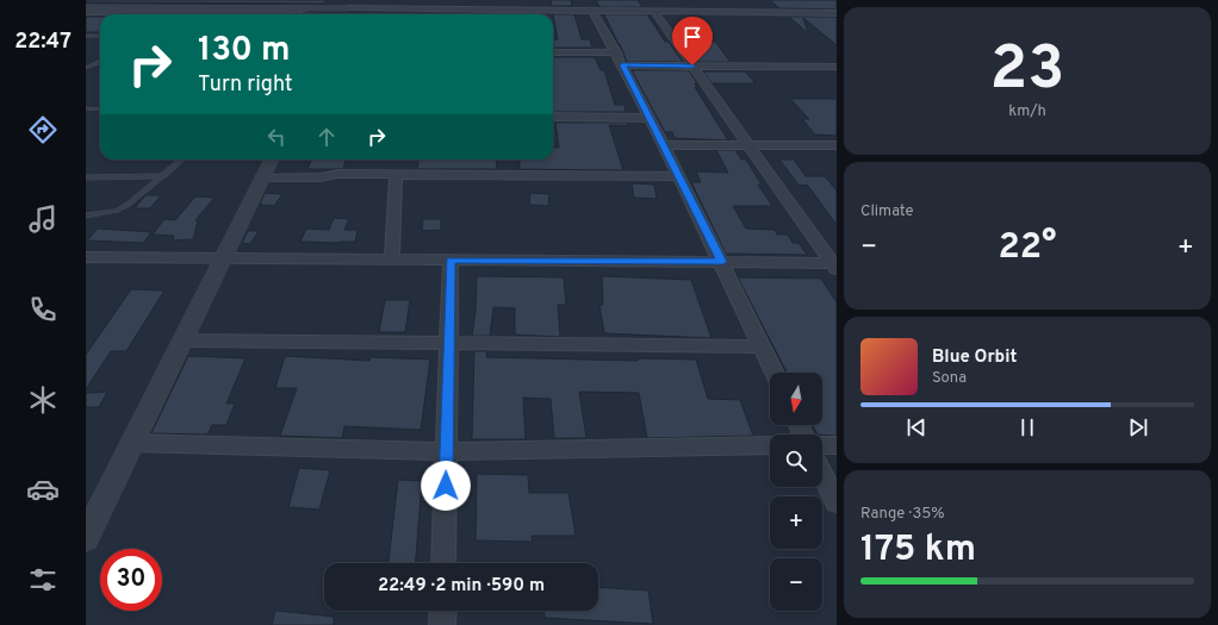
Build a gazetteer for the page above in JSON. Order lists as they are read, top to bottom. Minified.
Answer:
{"north":"bottom","page":{"tabs":"22:47","tile":[["23","km/h"],"Climate",["Range · 35%","175 km"]],"turn":["130 m","Turn right"],"heat":["−","22°","+"],"song":["Blue Orbit","Sona"],"map_buttons":["+","−"],"limit":"30","trip":"22:49 · 2 min · 590 m"}}
